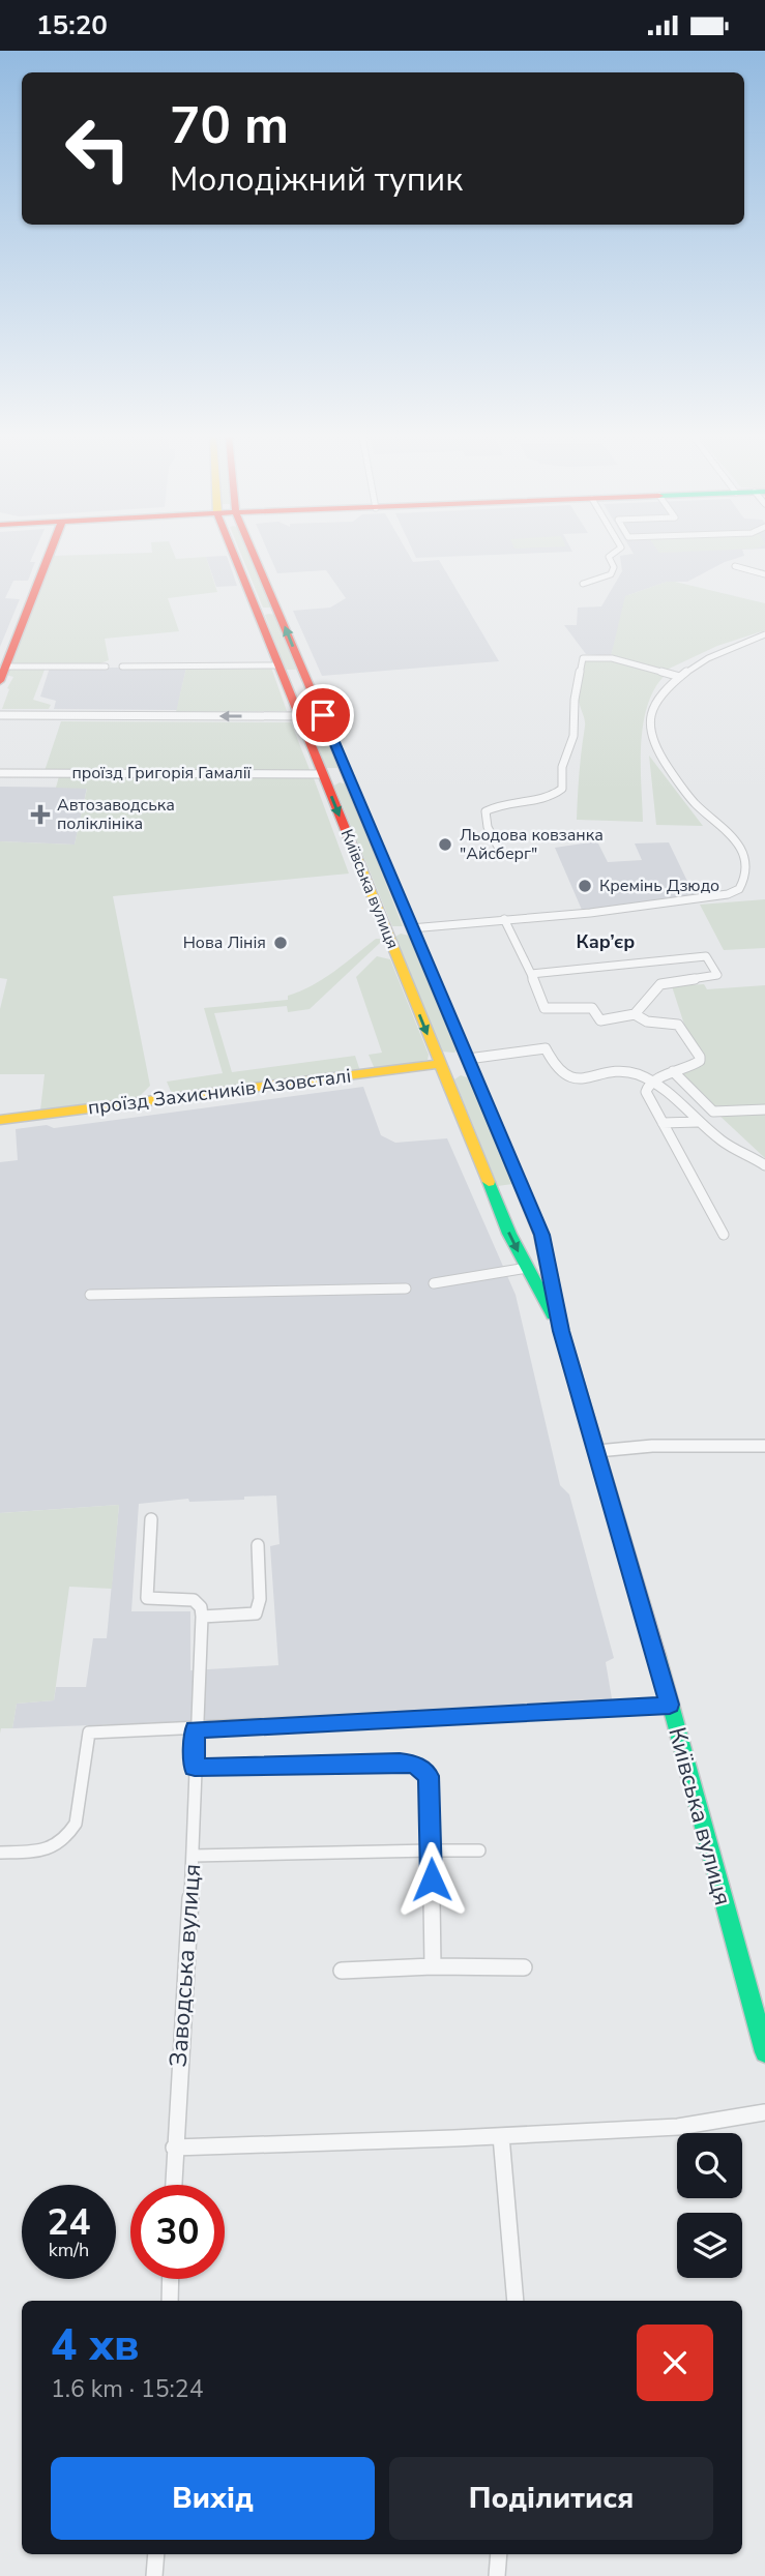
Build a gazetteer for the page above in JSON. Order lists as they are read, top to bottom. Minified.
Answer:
{"streets":{"main road":["Київська вулиця","проїзд Захисників Азовсталі"],"street":["проїзд Григорія Гамалії","Заводська вулиця"]},"crossings":[["проїзд Григорія Гамалії","Київська вулиця"],["Київська вулиця","проїзд Захисників Азовсталі"]],"districts":["Кар’єр"],"places":{"health":["Автозаводська поліклініка"],"other":["Льодова ковзанка \"Айсберг\"","Кремінь Дзюдо","Нова Лінія"]},"page":{"status":"15:20","turn":["70 m","Молодіжний тупик"],"speed":"24 km/h","limit":"30","heading":["4 хв","1.6 km · 15:24"],"buttons":["Вихід","Поділитися"]}}
